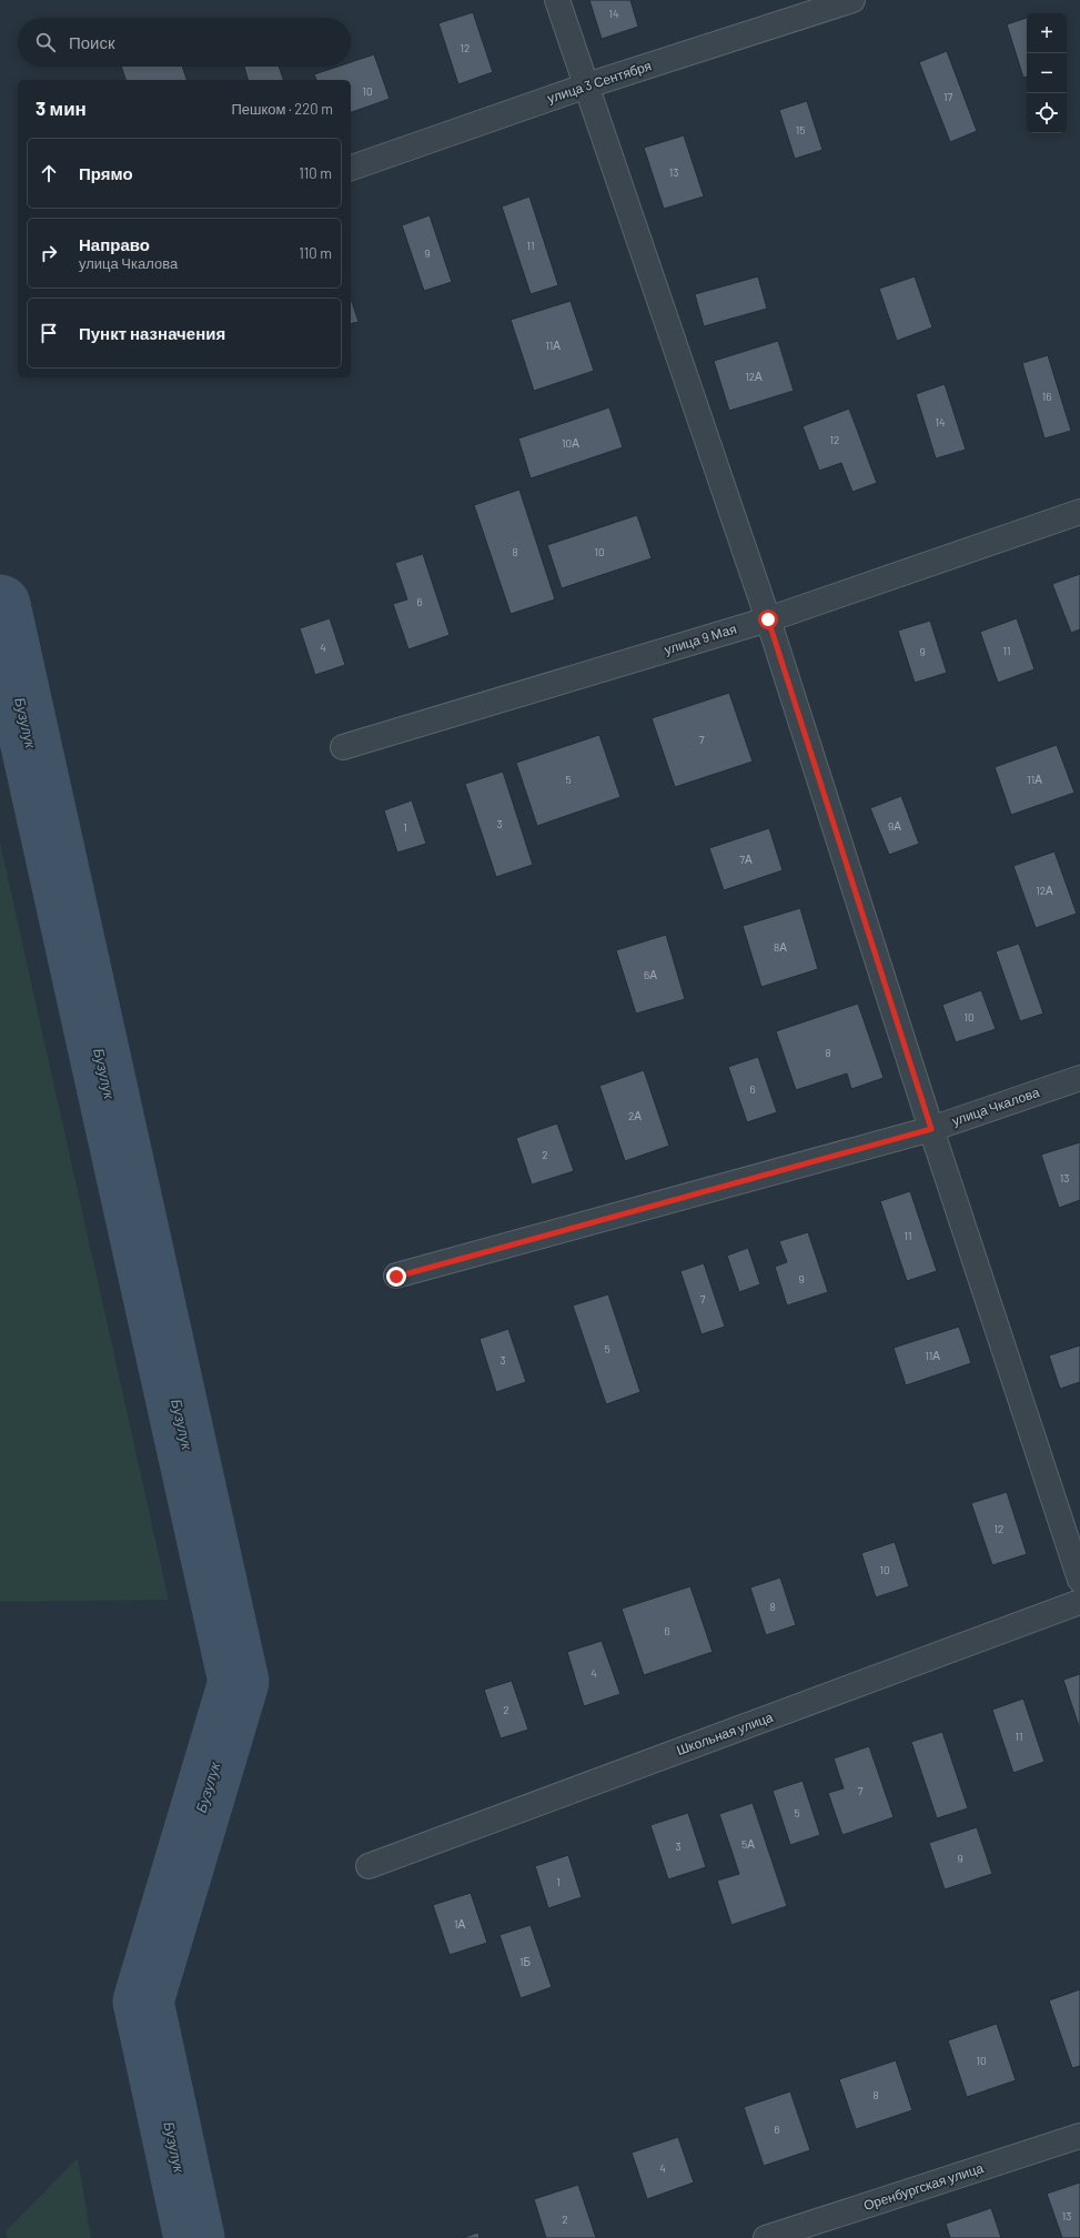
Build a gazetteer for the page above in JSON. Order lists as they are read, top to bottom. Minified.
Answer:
{"streets":{"street":["улица 3 Сентября","улица 9 Мая","улица Чкалова","Школьная улица","Оренбургская улица"]},"water":["Бузулук"],"house_numbers":["14","12","10","17","15","13","11","9","11А","12А","16","14","12","10А","8","10","6","4","11","9","7","5","11А","3","9А","1","7А","12А","8А","6А","10","8","6","2А","2","13","11","9","7","5","11А","3","12","10","8","6","4","2","11","7","5","5А","3","9","1","1А","1Б","10","8","6","4","13","2"],"page":{"map_buttons":["+","−"],"search":"Поиск","heading":["3 мин","Пешком · 220 m"],"list":[["Прямо","110 m"],["Направо","улица Чкалова","110 m"],"Пункт назначения"]}}
